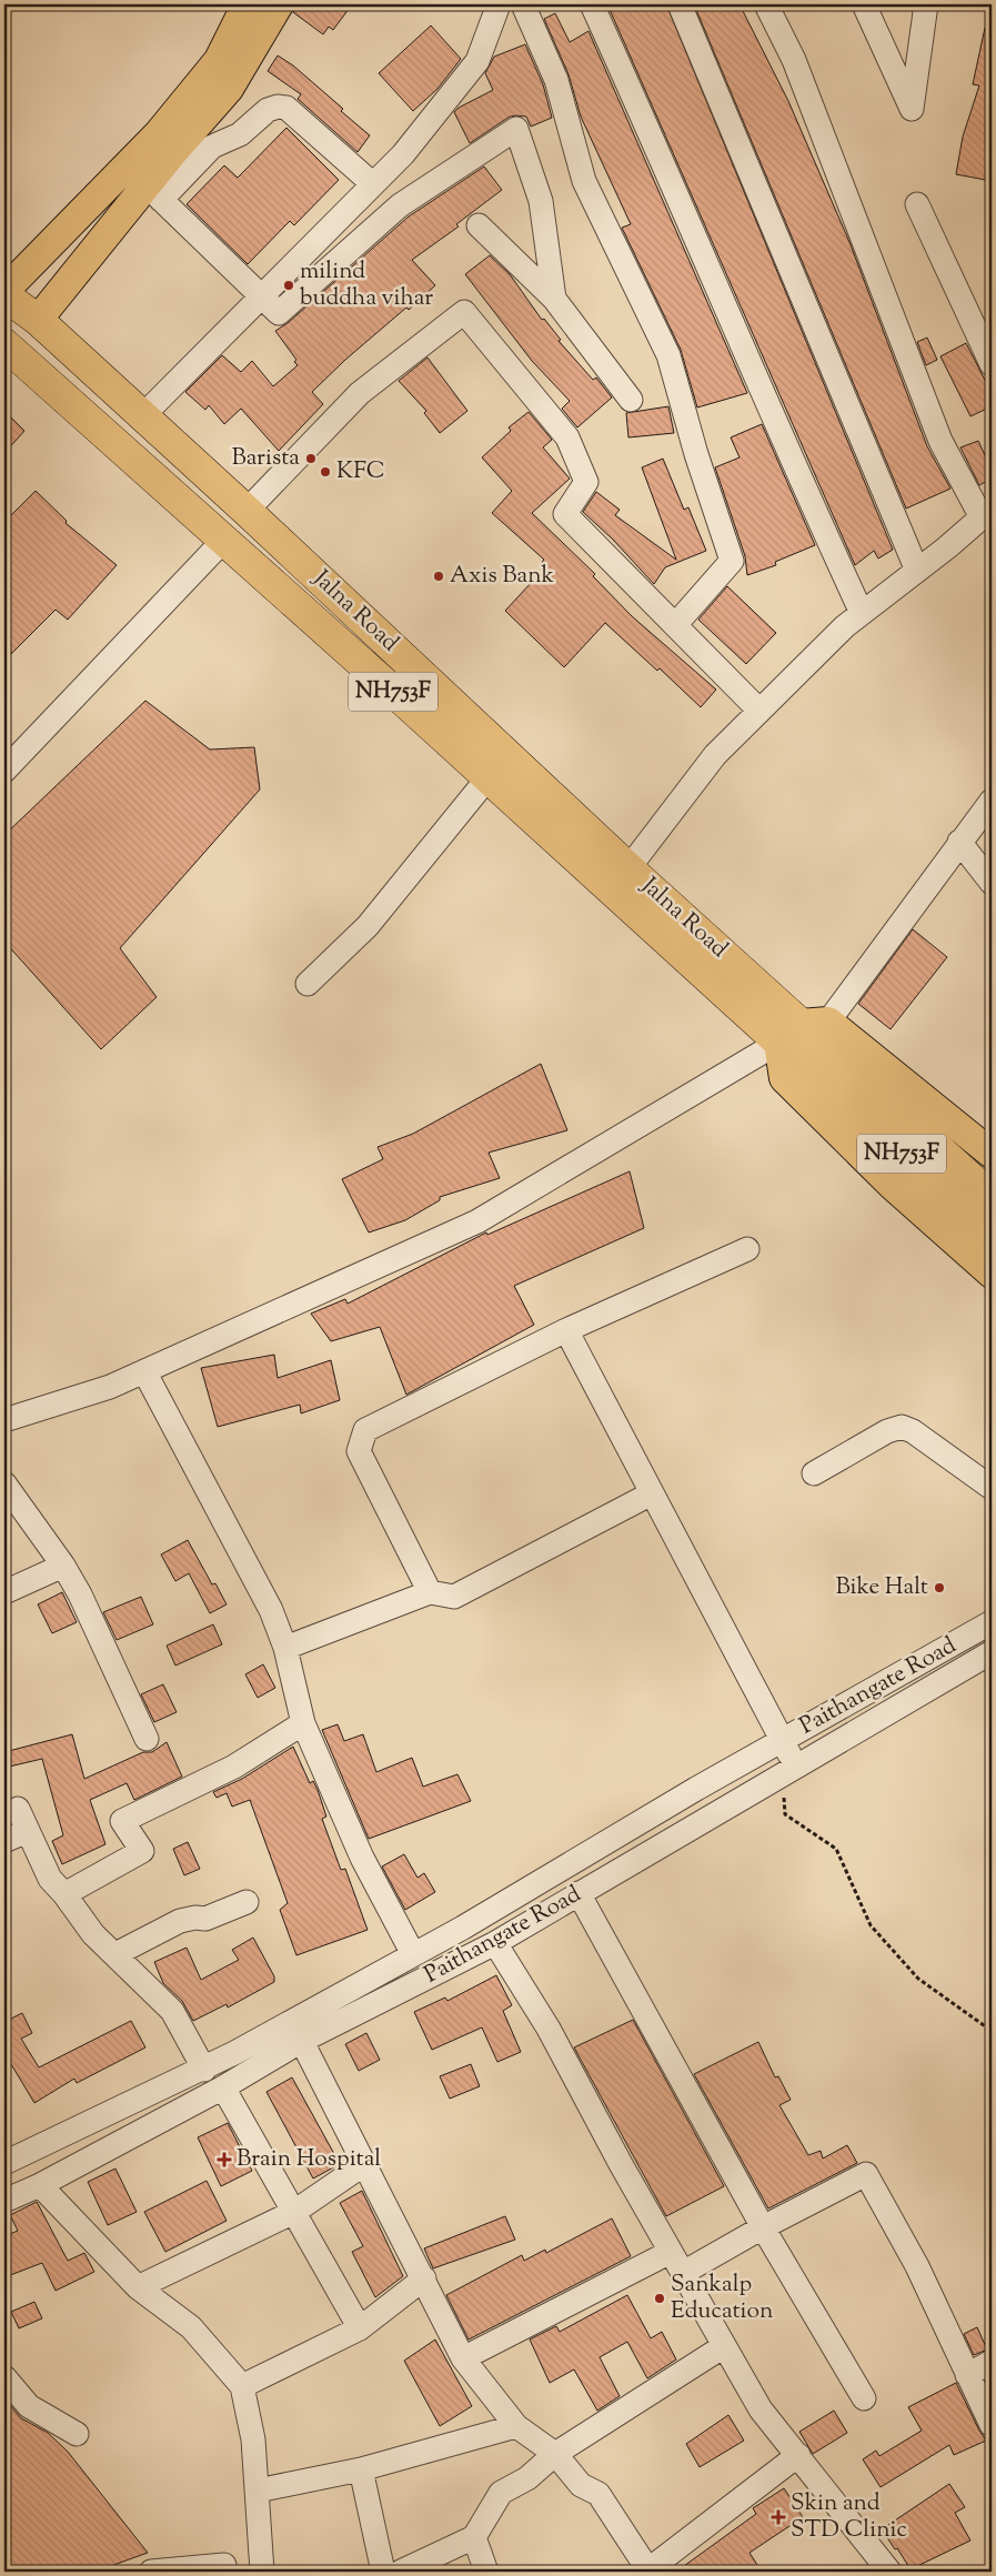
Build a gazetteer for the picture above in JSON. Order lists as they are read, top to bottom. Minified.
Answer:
{"streets":{"highway":["Jalna Road","NH753F"],"street":["Paithangate Road"]},"crossings":[["Jalna Road","NH753F"]],"places":{"other":["milind buddha vihar","Barista","KFC","Axis Bank","Bike Halt","Sankalp Education"],"health":["Brain Hospital","Skin and STD Clinic"]}}
